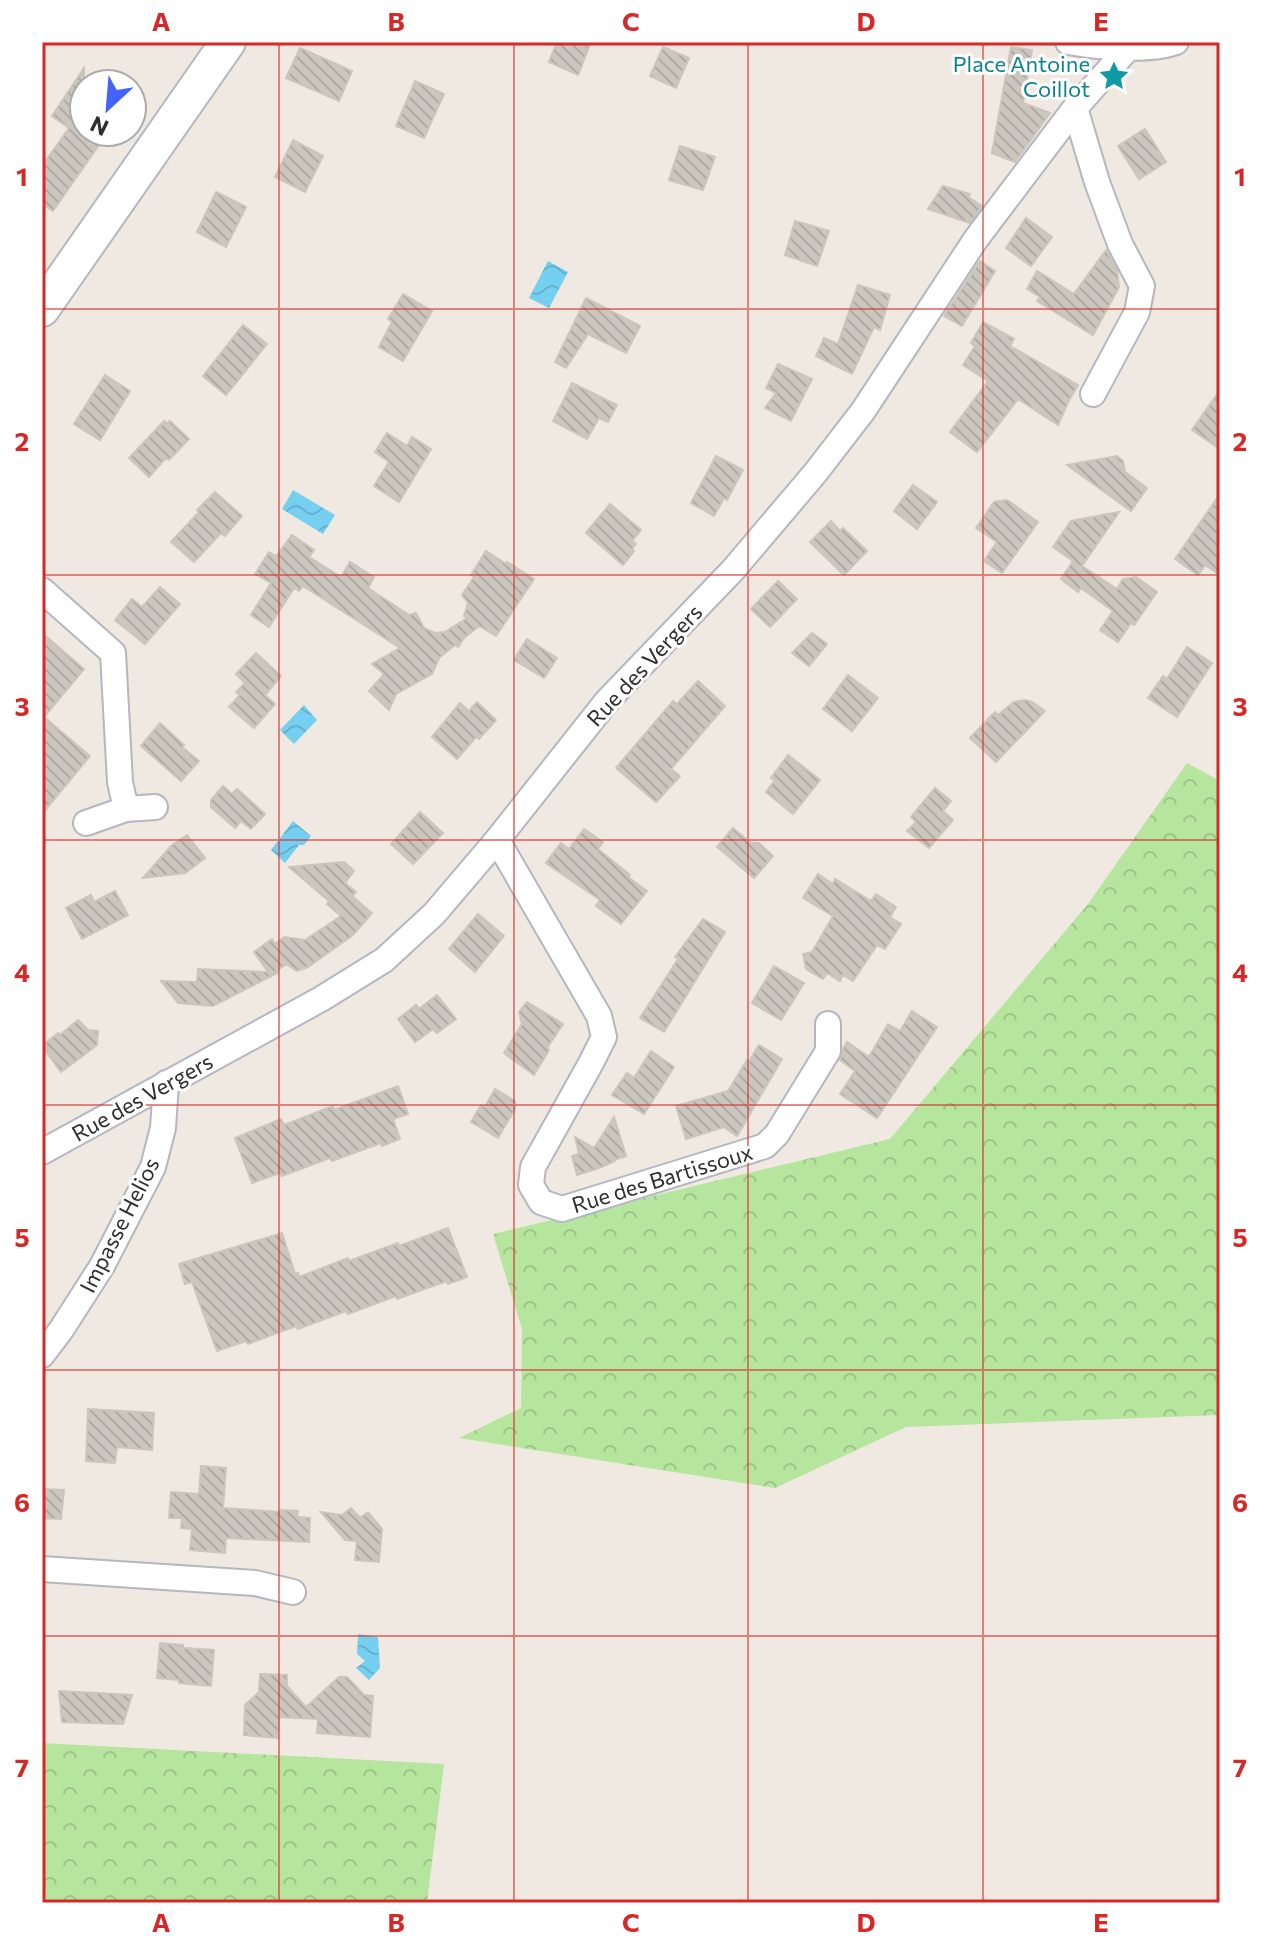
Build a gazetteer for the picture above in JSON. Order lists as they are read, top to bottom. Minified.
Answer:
{"streets":{"street":["Rue des Vergers","Rue des Bartissoux","Impasse Helios"]},"crossings":[["Rue des Vergers","Rue des Bartissoux"],["Rue des Vergers","Impasse Helios"]],"places":{"place":["Place Antoine Coillot"]},"north":"bottom left","grid":{"columns":["A","B","C","D","E"],"rows":["1","2","3","4","5","6","7"]}}
